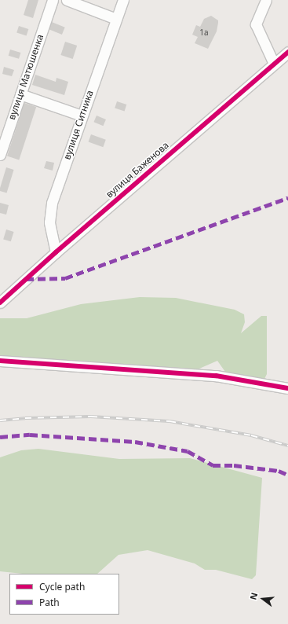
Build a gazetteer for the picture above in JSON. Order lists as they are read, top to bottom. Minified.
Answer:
{"streets":{"street":["вулиця Матюшенка","вулиця Ситника","вулиця Баженова"]},"crossings":[["вулиця Ситника","вулиця Баженова"]],"house_numbers":["1а"],"legend":["Cycle path","Path"],"north":"left"}
